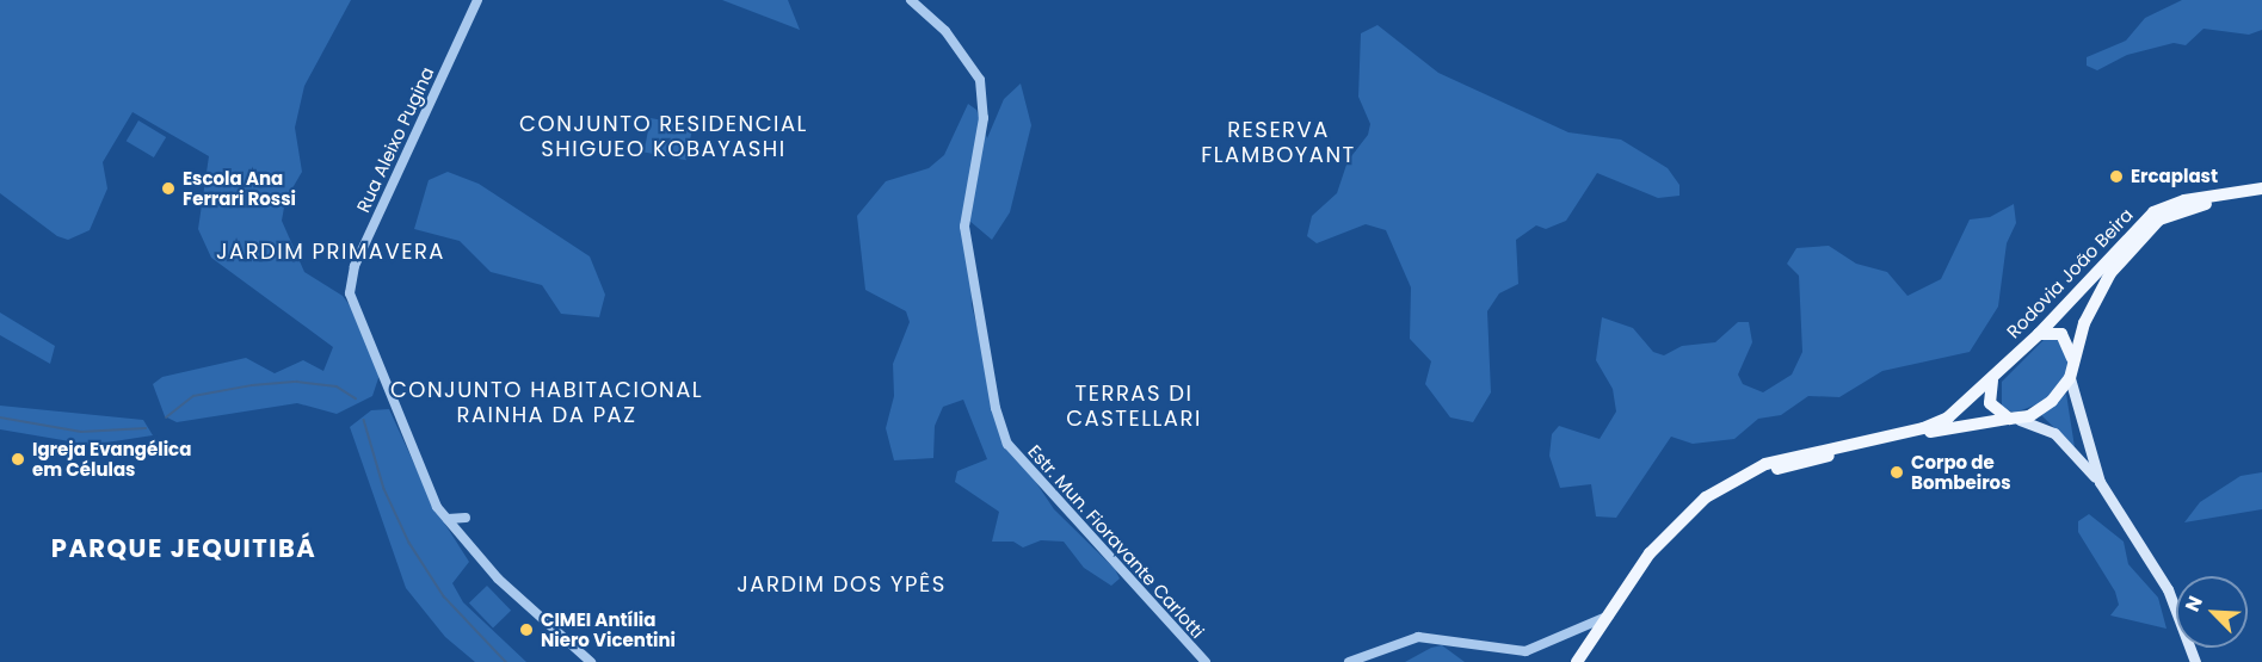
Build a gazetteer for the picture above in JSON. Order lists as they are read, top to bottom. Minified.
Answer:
{"streets":{"main road":["Rodovia João Beira"],"street":["Rua Aleixo Pugina","Estr. Mun. Fioravante Carlotti"]},"districts":["CONJUNTO RESIDENCIAL SHIGUEO KOBAYASHI","RESERVA FLAMBOYANT","JARDIM PRIMAVERA","CONJUNTO HABITACIONAL RAINHA DA PAZ","TERRAS DI CASTELLARI","PARQUE JEQUITIBÁ","JARDIM DOS YPÊS"],"places":["Ercaplast","Escola Ana Ferrari Rossi","Igreja Evangélica em Células","Corpo de Bombeiros","CIMEI Antília Niero Vicentini"],"north":"top left"}
